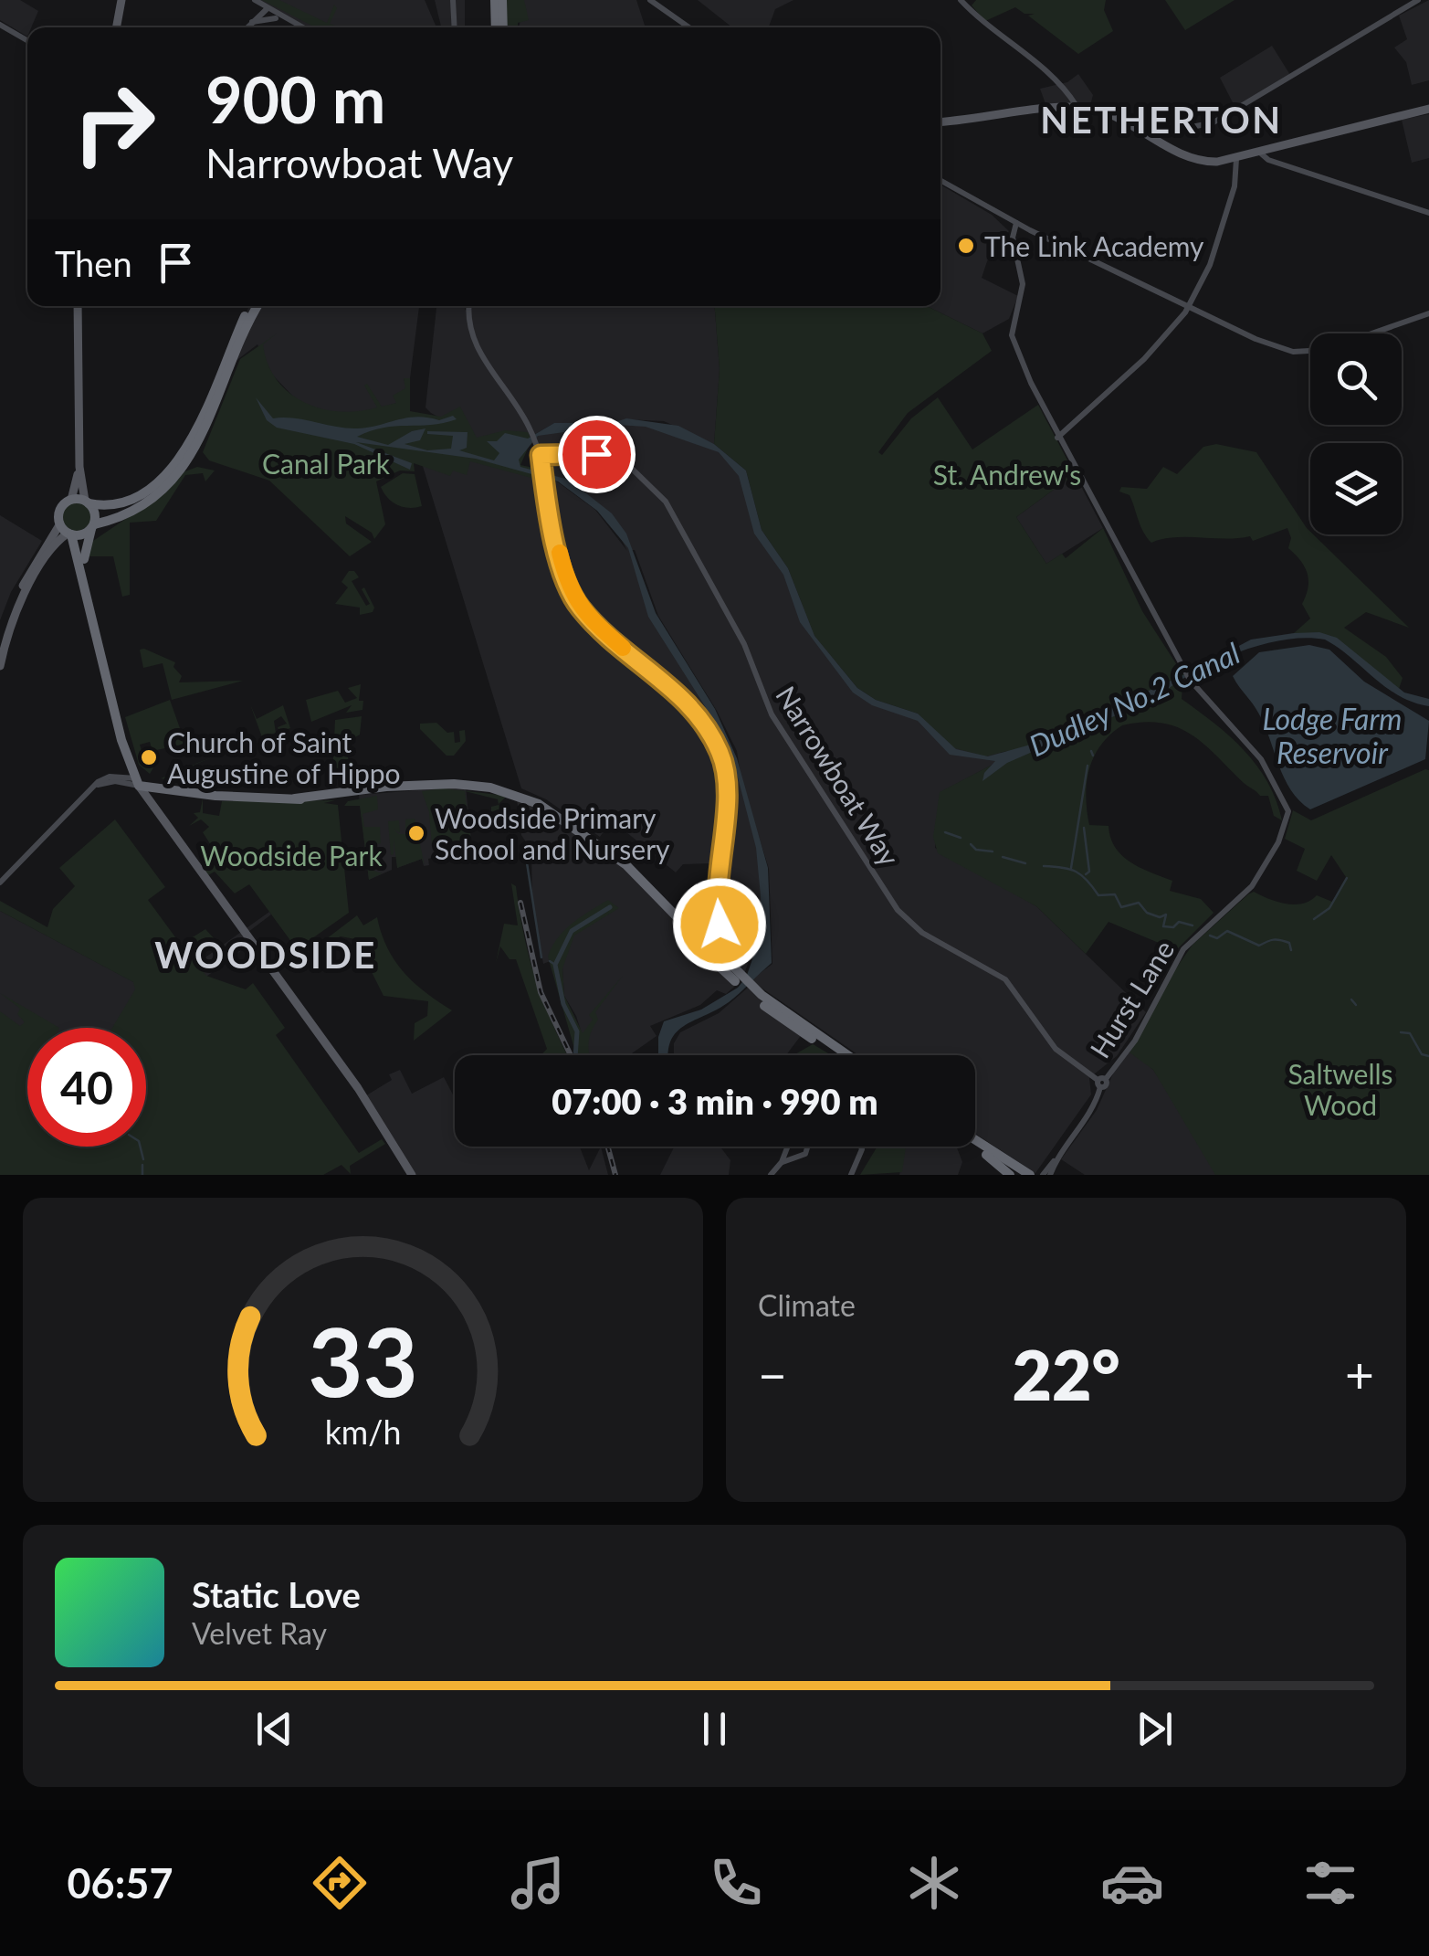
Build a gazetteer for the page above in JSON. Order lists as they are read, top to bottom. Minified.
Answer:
{"streets":{"street":["Narrowboat Way","Hurst Lane"]},"crossings":[["Narrowboat Way","Hurst Lane"]],"districts":["NETHERTON","WOODSIDE"],"water":["Dudley No.2 Canal","Lodge Farm Reservoir"],"parks":["Canal Park","St. Andrew's","Woodside Park","Saltwells Wood"],"places":["The Link Academy","Church of Saint Augustine of Hippo","Woodside Primary School and Nursery"],"page":{"turn":["900 m","Narrowboat Way"],"then":"Then","limit":"40","trip":"07:00 · 3 min · 990 m","tile":"Climate","heat":["−","22°","+"],"song":["Static Love","Velvet Ray"],"tabs":"06:57","gauge":["33","km/h"]}}
